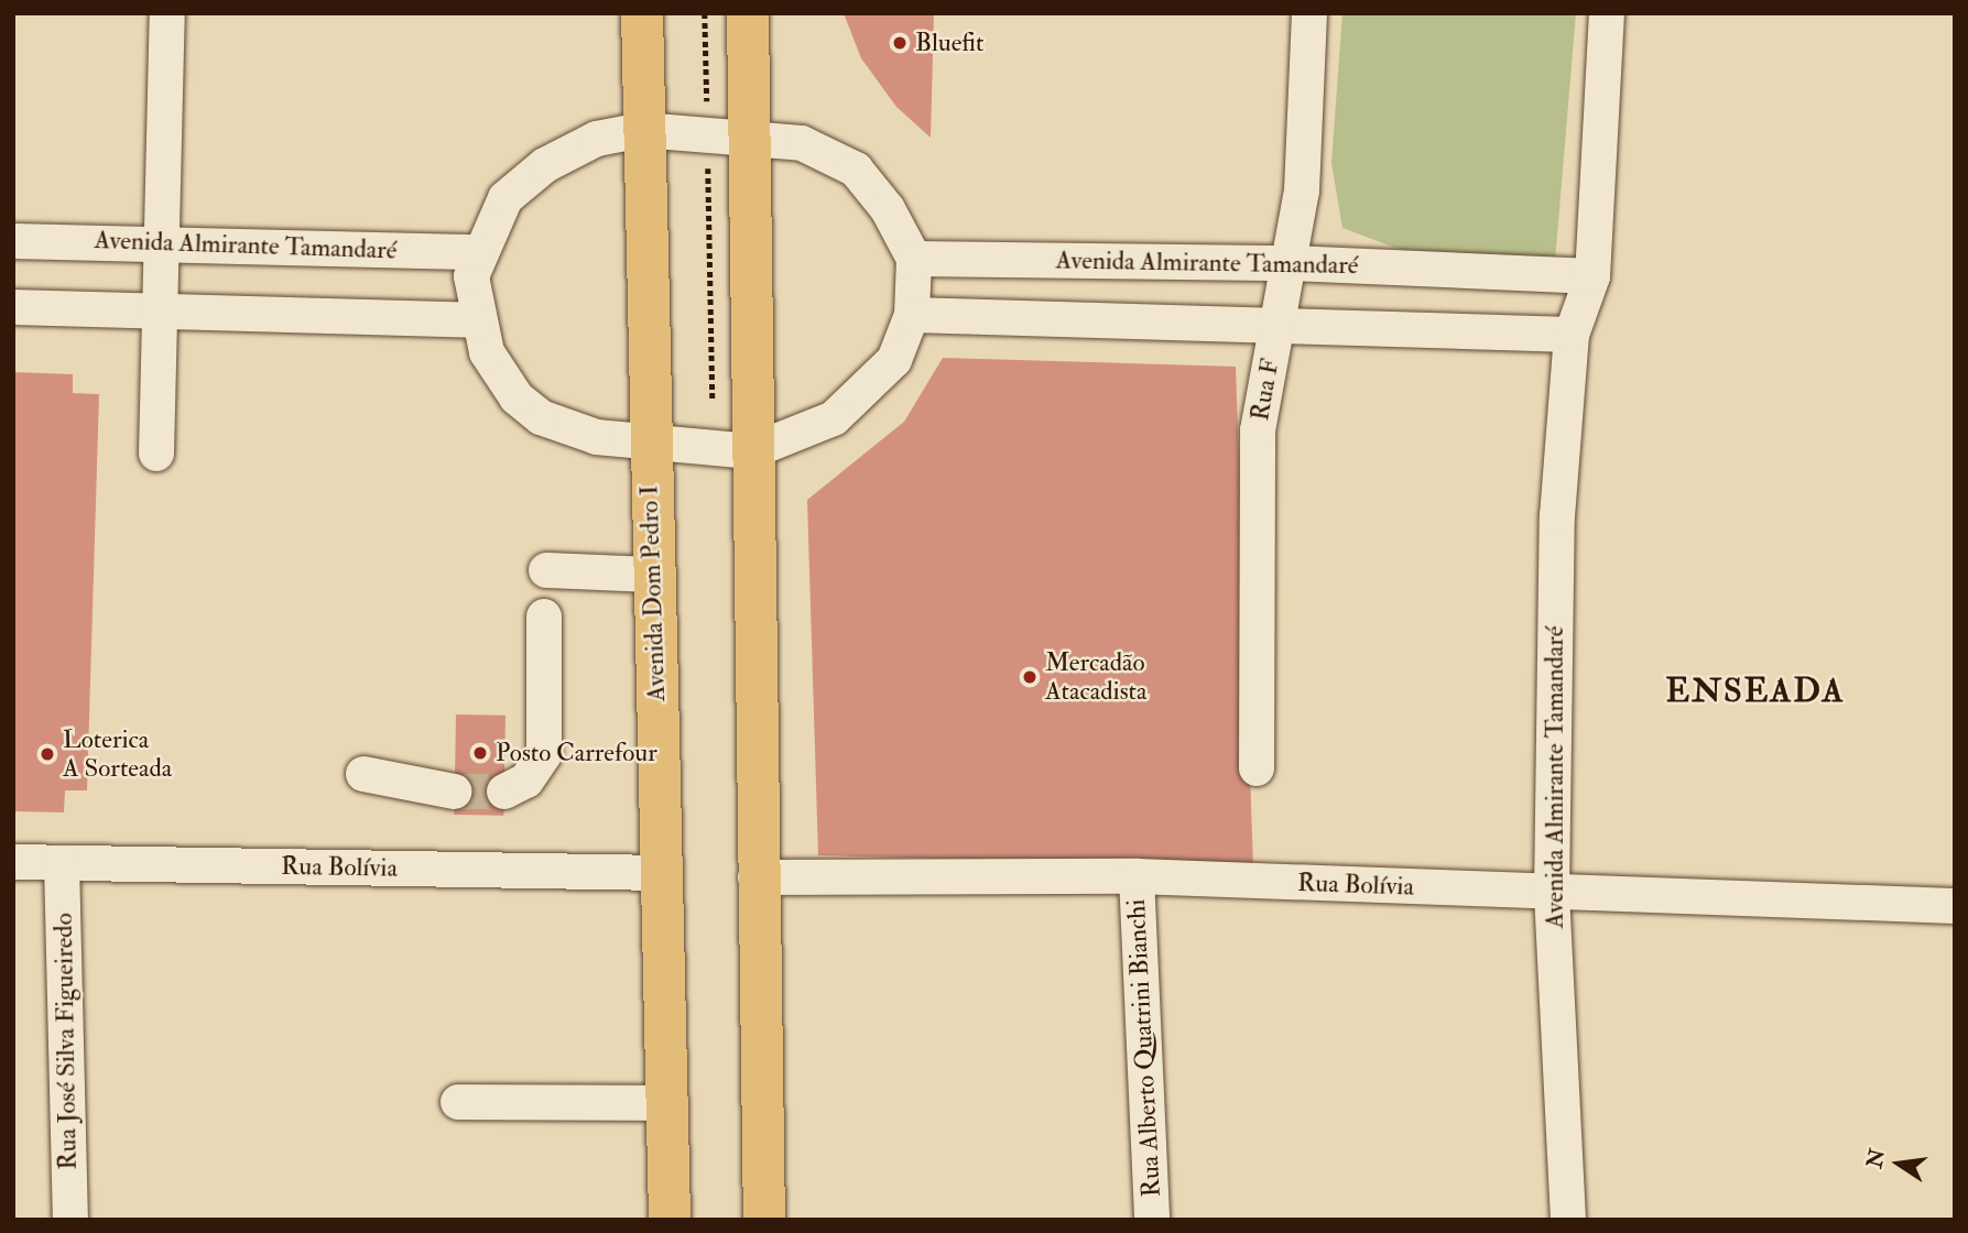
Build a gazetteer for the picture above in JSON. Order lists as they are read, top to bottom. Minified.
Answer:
{"streets":{"main road":["Avenida Dom Pedro I"],"street":["Avenida Almirante Tamandaré","Rua F","Rua Bolívia","Rua José Silva Figueiredo","Rua Alberto Quatrini Bianchi"]},"crossings":[["Avenida Almirante Tamandaré","Rua F"],["Avenida Almirante Tamandaré","Rua Bolívia"],["Avenida Dom Pedro I","Rua Bolívia"],["Rua Bolívia","Rua José Silva Figueiredo"],["Rua Bolívia","Rua Alberto Quatrini Bianchi"]],"districts":["ENSEADA"],"places":["Bluefit","Mercadão Atacadista","Posto Carrefour","Loterica A Sorteada"],"north":"left"}
